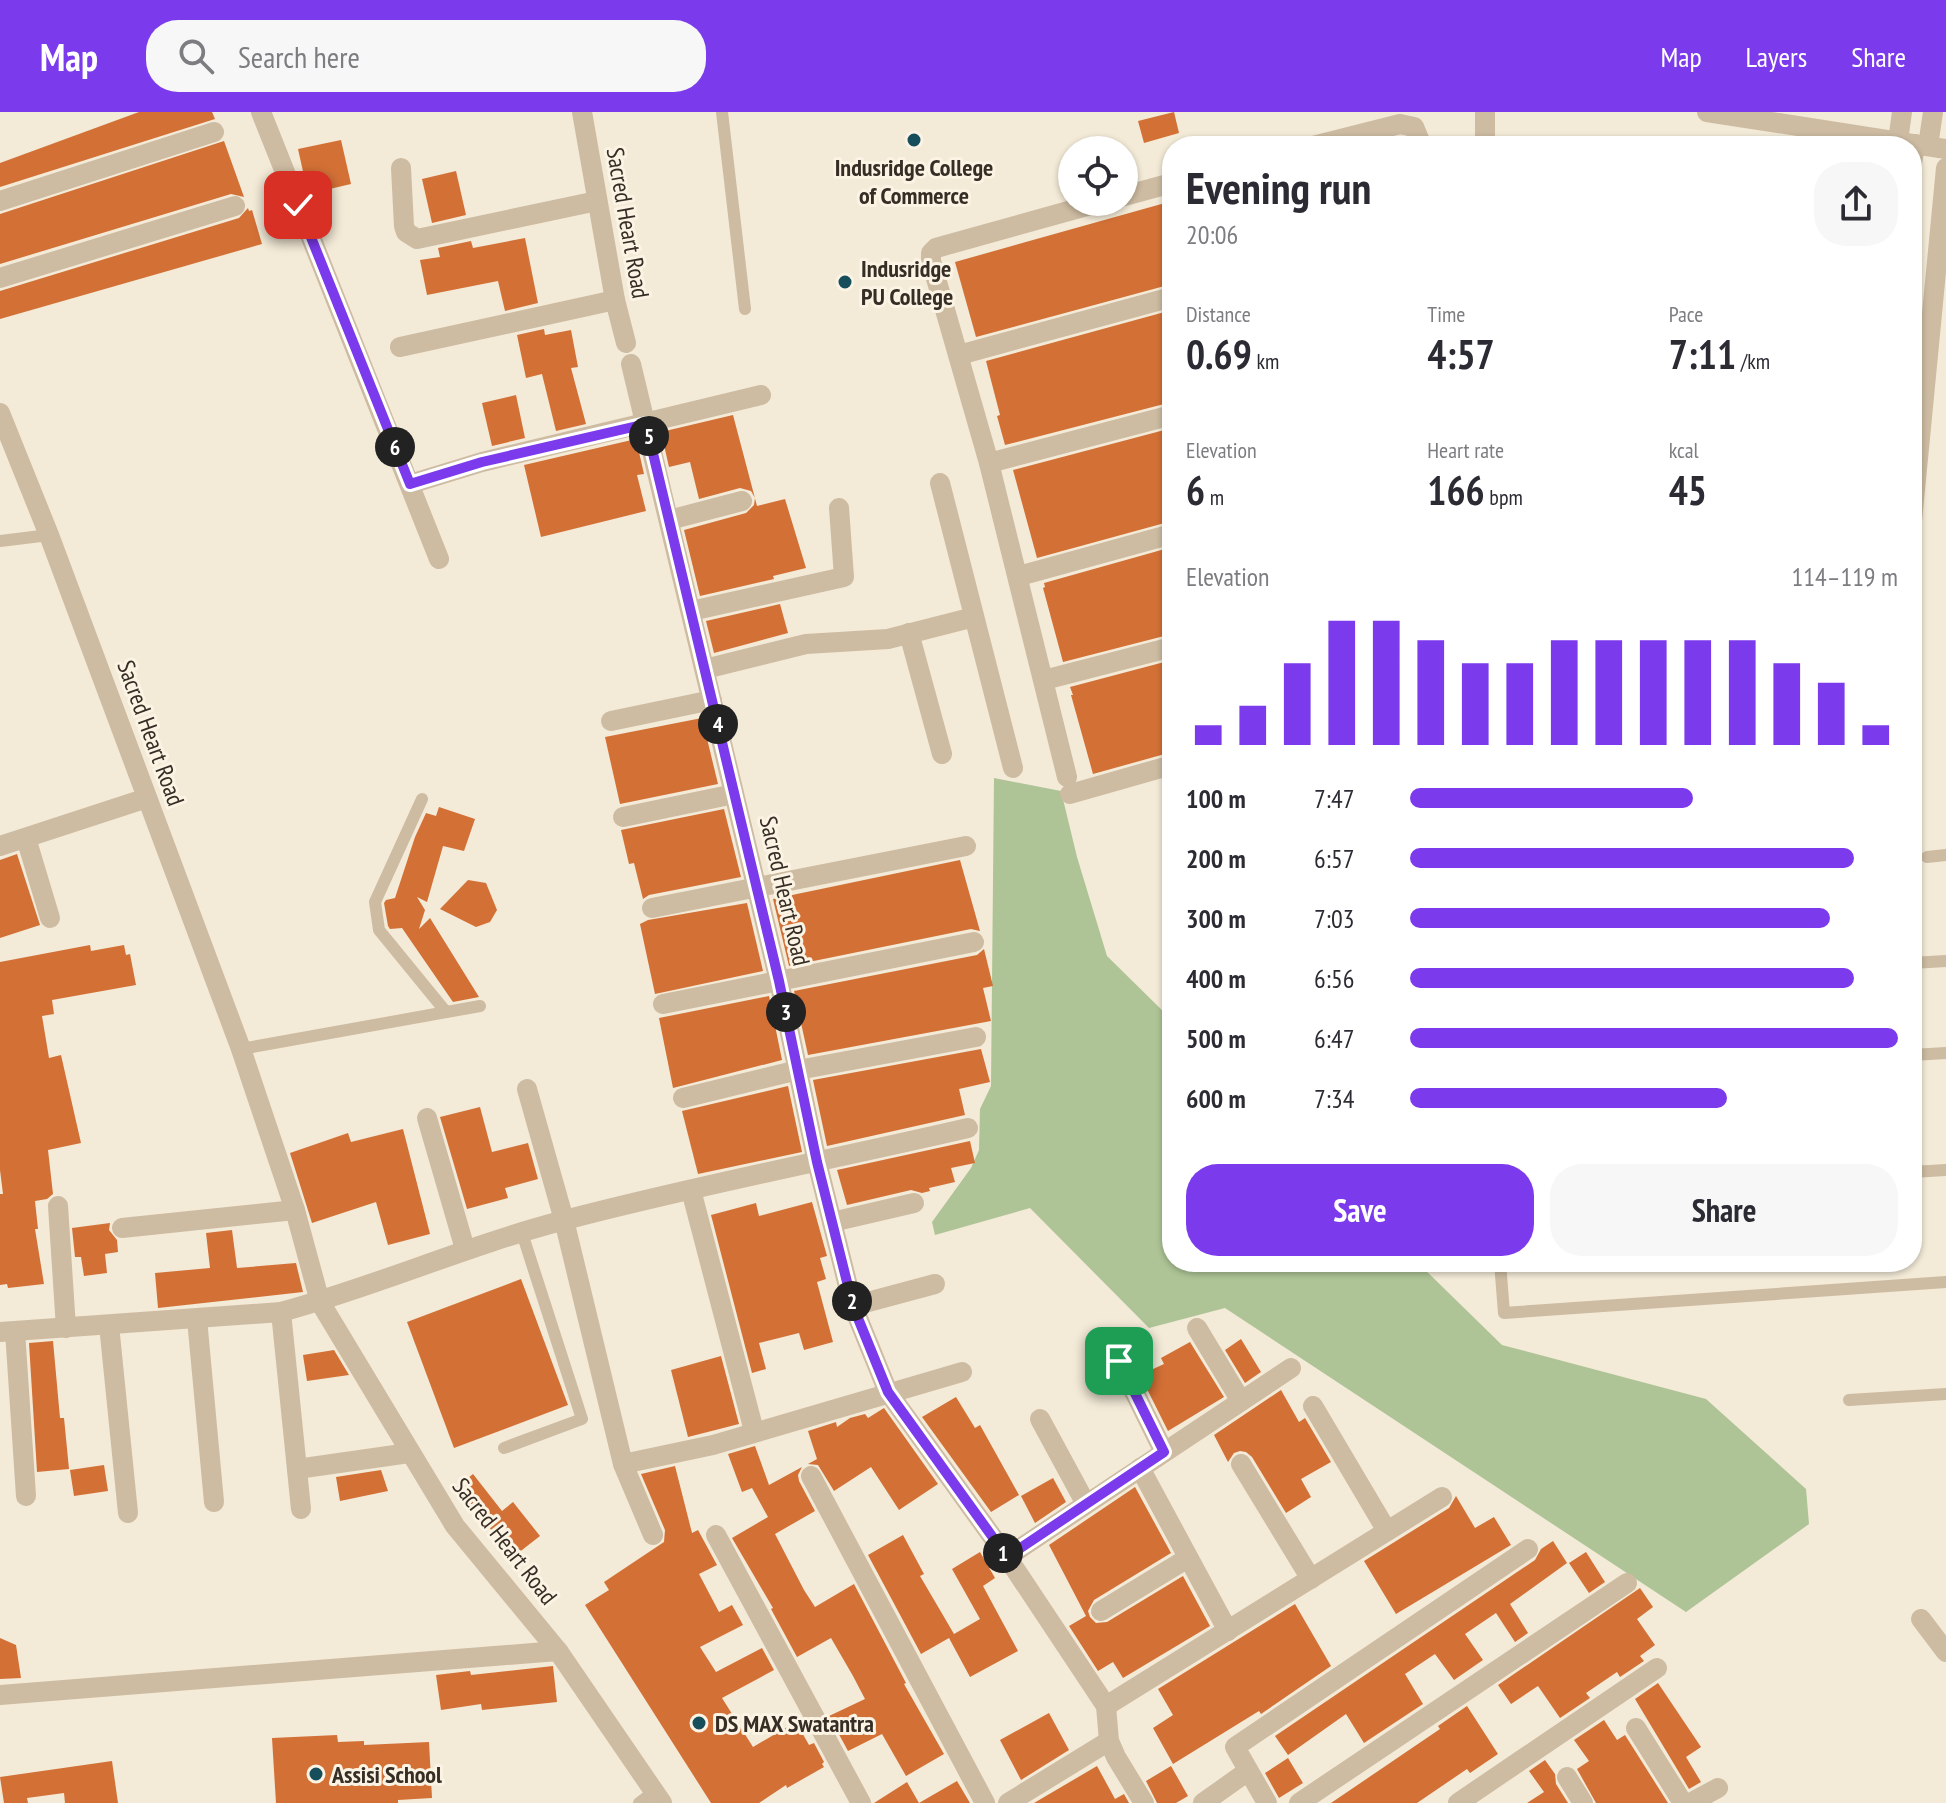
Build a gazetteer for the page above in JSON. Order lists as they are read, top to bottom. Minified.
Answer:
{"streets":{"street":["Sacred Heart Road"]},"places":["Indusridge College of Commerce","Indusridge PU College","DS MAX Swatantra","Assisi School"],"page":{"header":"Map","search":"Search here","nav":["Map","Layers","Share"],"heading":["Evening run","20:06"],"stats":[["Distance","0.69 km"],["Time","4:57"],["Pace","7:11 /km"],["Elevation","6 m"],["Heart rate","166 bpm"],["kcal","45"]],"pins":["5","6","4","3","2","1"],"chart":["Elevation","114–119 m"],"list":[{"name":"100 m","note":"7:47"},{"name":"200 m","note":"6:57"},{"name":"300 m","note":"7:03"},{"name":"400 m","note":"6:56"},{"name":"500 m","note":"6:47"},{"name":"600 m","note":"7:34"}],"buttons":["Save","Share"]}}
